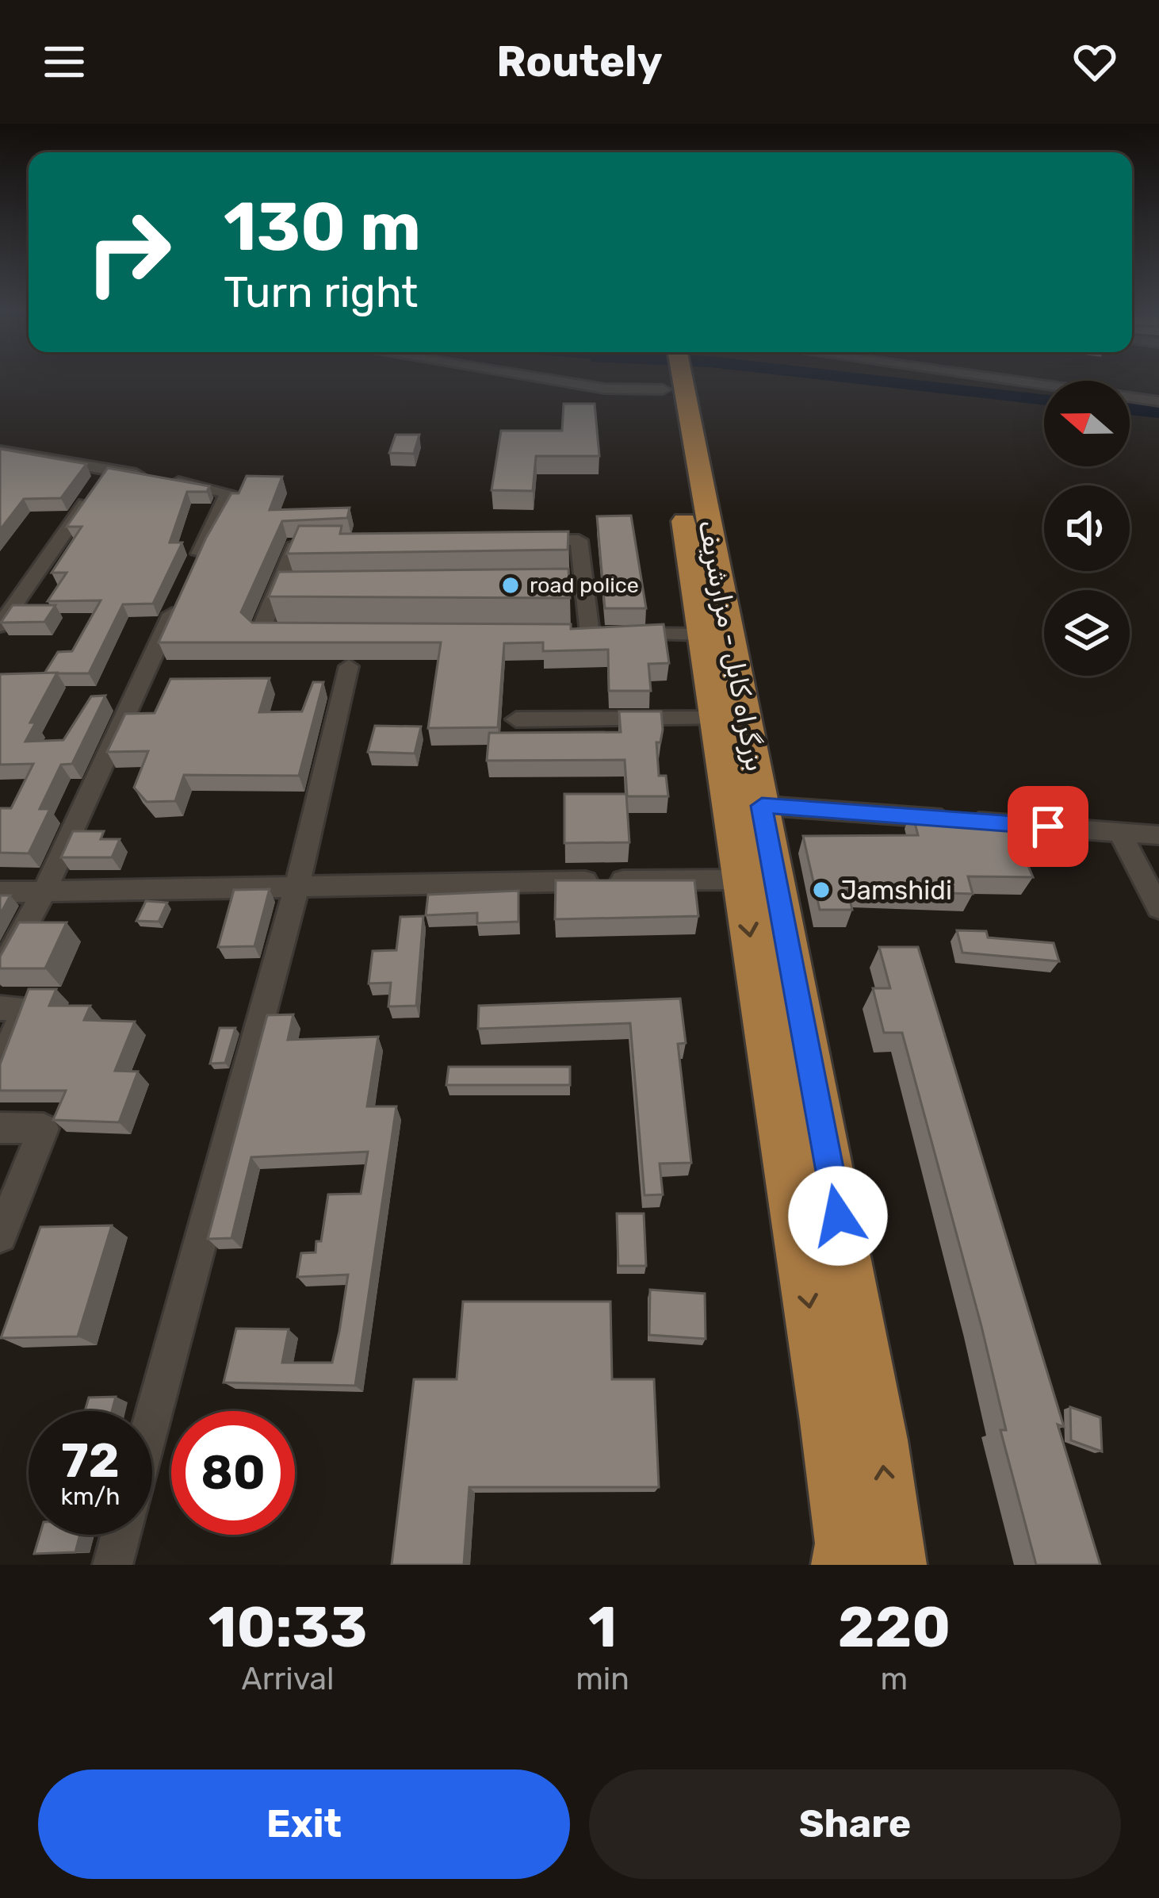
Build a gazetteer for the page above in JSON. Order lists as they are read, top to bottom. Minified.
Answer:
{"streets":{"highway":["بزرگراه کابل - مزارشریف"]},"places":["road police","Jamshidi"],"north":"left","page":{"header":"Routely","turn":["130 m","Turn right"],"speed":"72 km/h","limit":"80","eta":["10:33","Arrival","1","min","220","m"],"buttons":["Exit","Share"]}}
